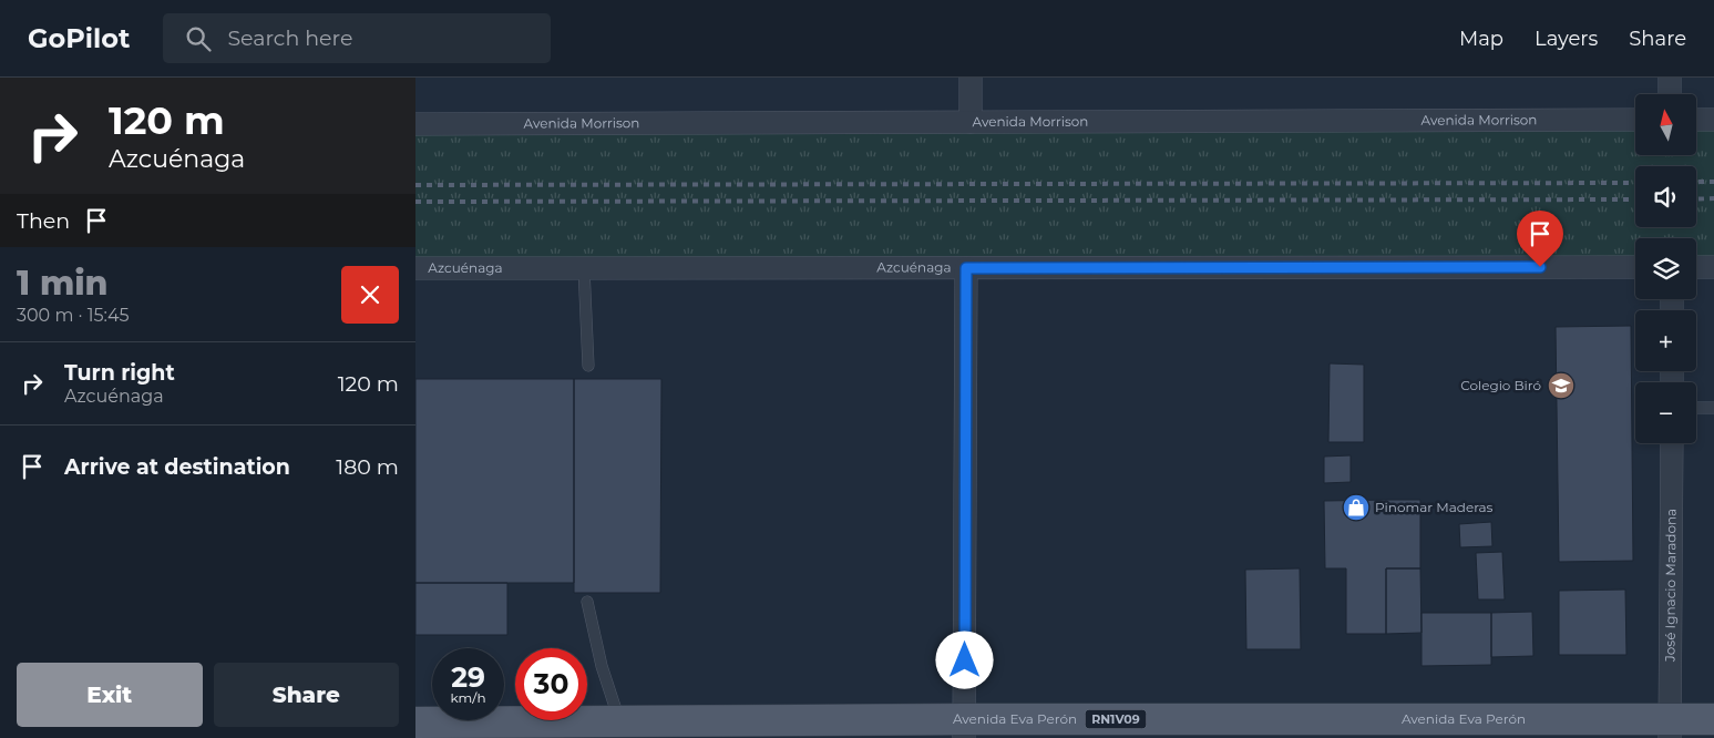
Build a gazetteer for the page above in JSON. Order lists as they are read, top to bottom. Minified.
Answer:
{"streets":{"main road":["Avenida Eva Perón","RN1V09"],"street":["Avenida Morrison","Azcuénaga","José Ignacio Maradona"]},"crossings":[["José Ignacio Maradona","Avenida Eva Perón"]],"places":{"school or university":["Colegio Biró"],"shop":["Pinomar Maderas"]},"north":"top","page":{"header":"GoPilot","search":"Search here","nav":["Map","Layers","Share"],"turn":["120 m","Azcuénaga"],"map_buttons":["+","−"],"then":"Then","heading":["1 min","300 m · 15:45"],"list":[{"name":"Turn right","note":"Azcuénaga","value":"120 m"},{"name":"Arrive at destination","value":"180 m"}],"speed":"29 km/h","limit":"30","buttons":["Exit","Share"]}}
